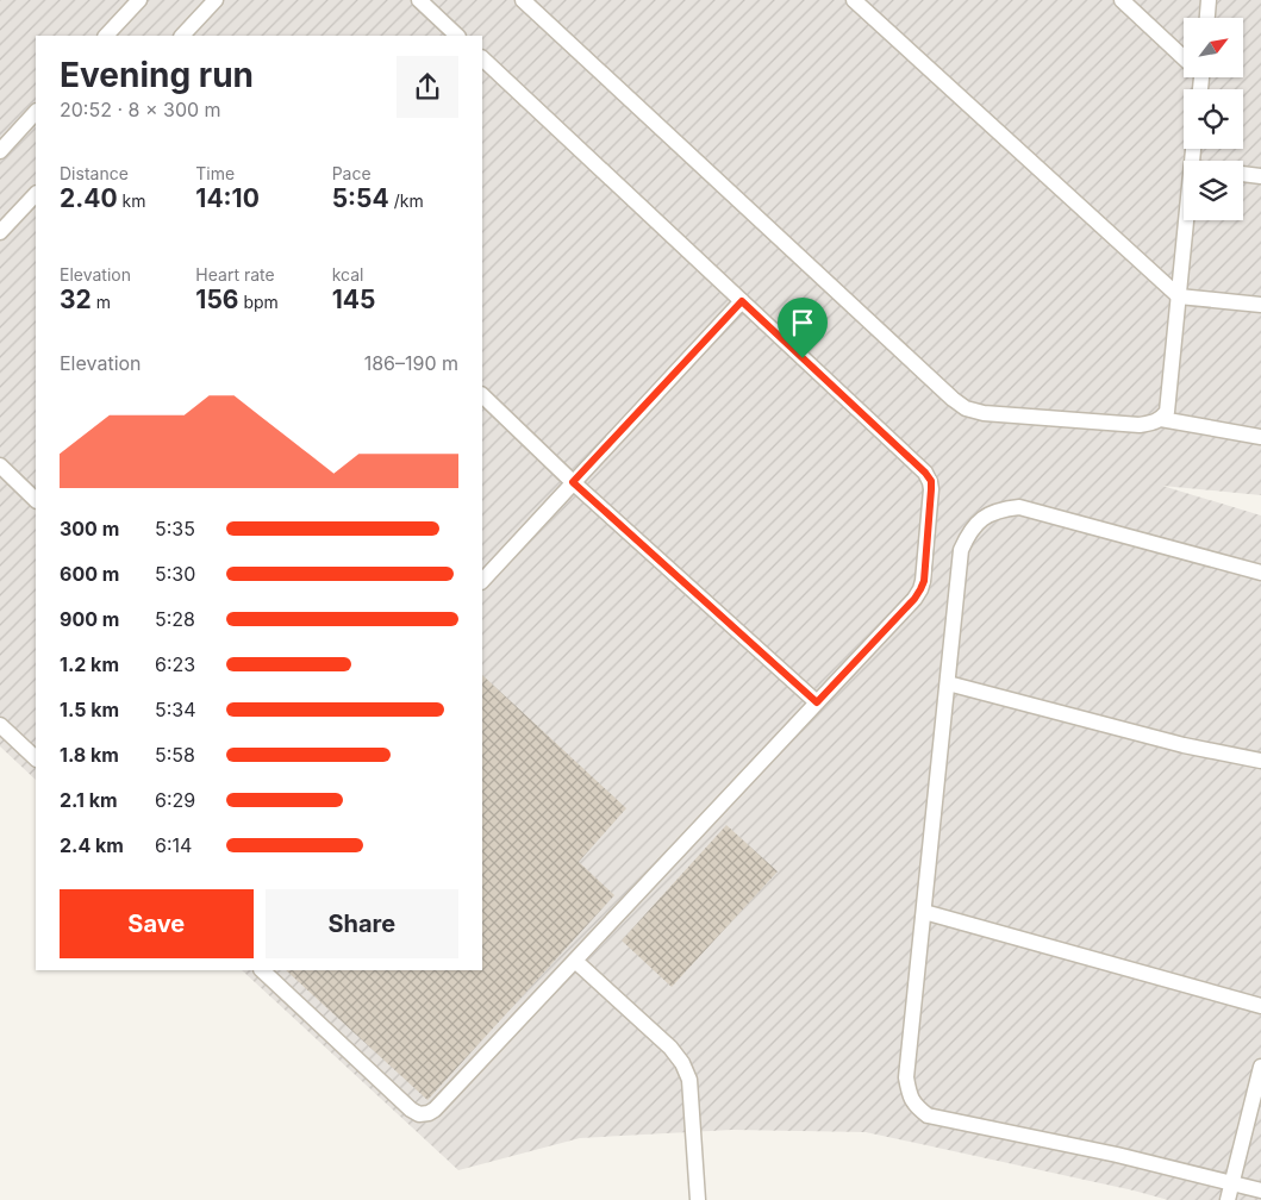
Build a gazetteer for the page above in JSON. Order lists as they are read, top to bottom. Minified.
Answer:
{"north":"top right","page":{"heading":["Evening run","20:52 · 8 × 300 m"],"stats":[["Distance","2.40 km"],["Time","14:10"],["Pace","5:54 /km"],["Elevation","32 m"],["Heart rate","156 bpm"],["kcal","145"]],"chart":["Elevation","186–190 m"],"list":[{"name":"300 m","note":"5:35"},{"name":"600 m","note":"5:30"},{"name":"900 m","note":"5:28"},{"name":"1.2 km","note":"6:23"},{"name":"1.5 km","note":"5:34"},{"name":"1.8 km","note":"5:58"},{"name":"2.1 km","note":"6:29"},{"name":"2.4 km","note":"6:14"}],"buttons":["Save","Share"]}}
